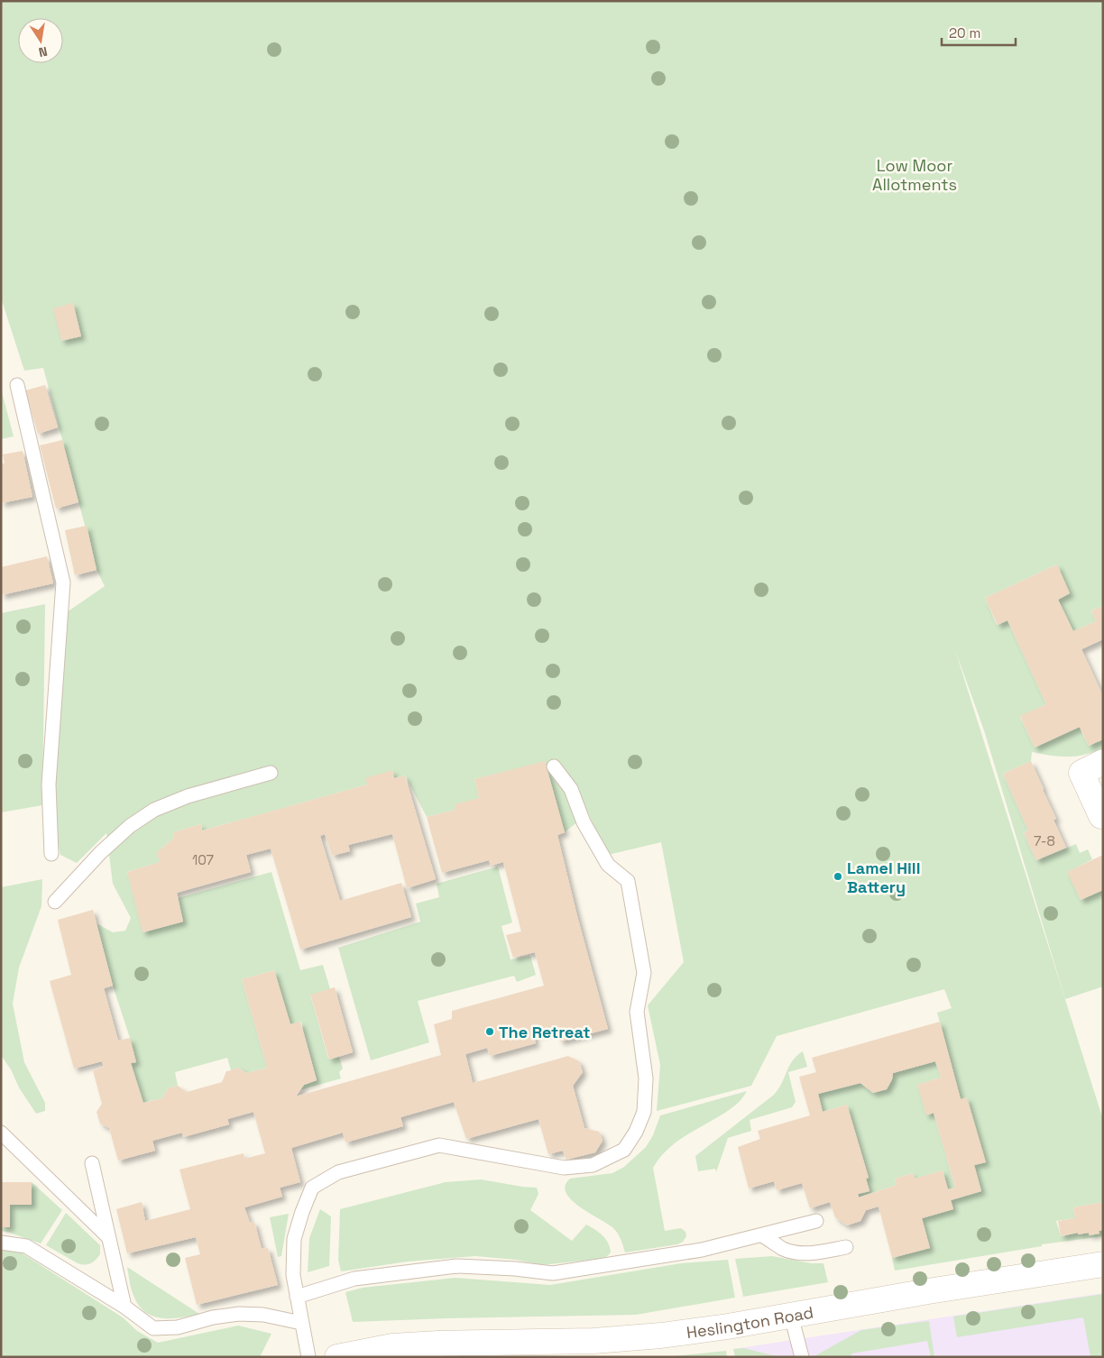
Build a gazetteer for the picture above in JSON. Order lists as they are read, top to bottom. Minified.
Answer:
{"streets":{"street":["Heslington Road"]},"parks":["Low Moor Allotments"],"places":["Lamel Hill Battery","The Retreat"],"house_numbers":["7-8","107"],"scale_bar":"20 m","north":"bottom"}
